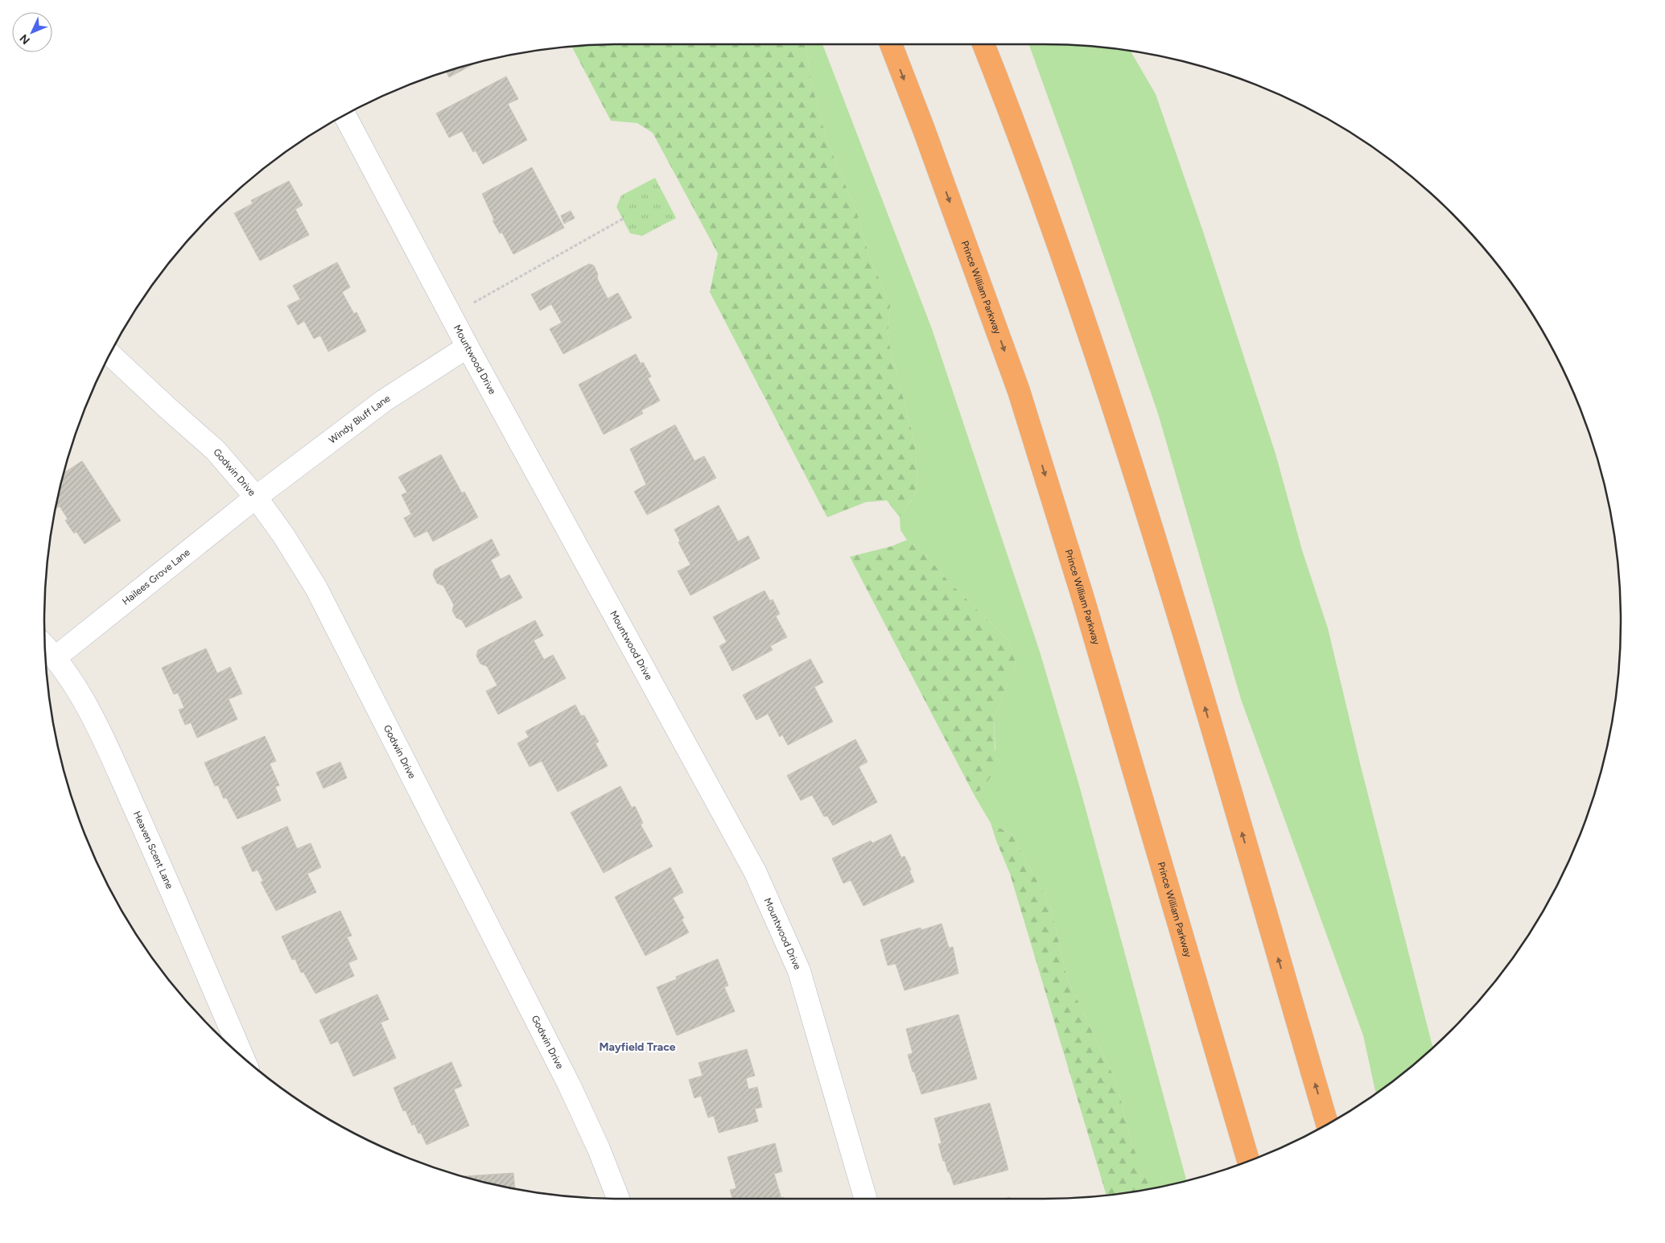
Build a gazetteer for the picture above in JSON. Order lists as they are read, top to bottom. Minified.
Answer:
{"streets":{"highway":["Prince William Parkway"],"street":["Mountwood Drive","Windy Bluff Lane","Godwin Drive","Hailees Grove Lane","Heaven Scent Lane"]},"crossings":[["Mountwood Drive","Windy Bluff Lane"],["Windy Bluff Lane","Godwin Drive"],["Windy Bluff Lane","Hailees Grove Lane"],["Godwin Drive","Hailees Grove Lane"],["Hailees Grove Lane","Heaven Scent Lane"]],"districts":["Mayfield Trace"],"north":"bottom left"}
